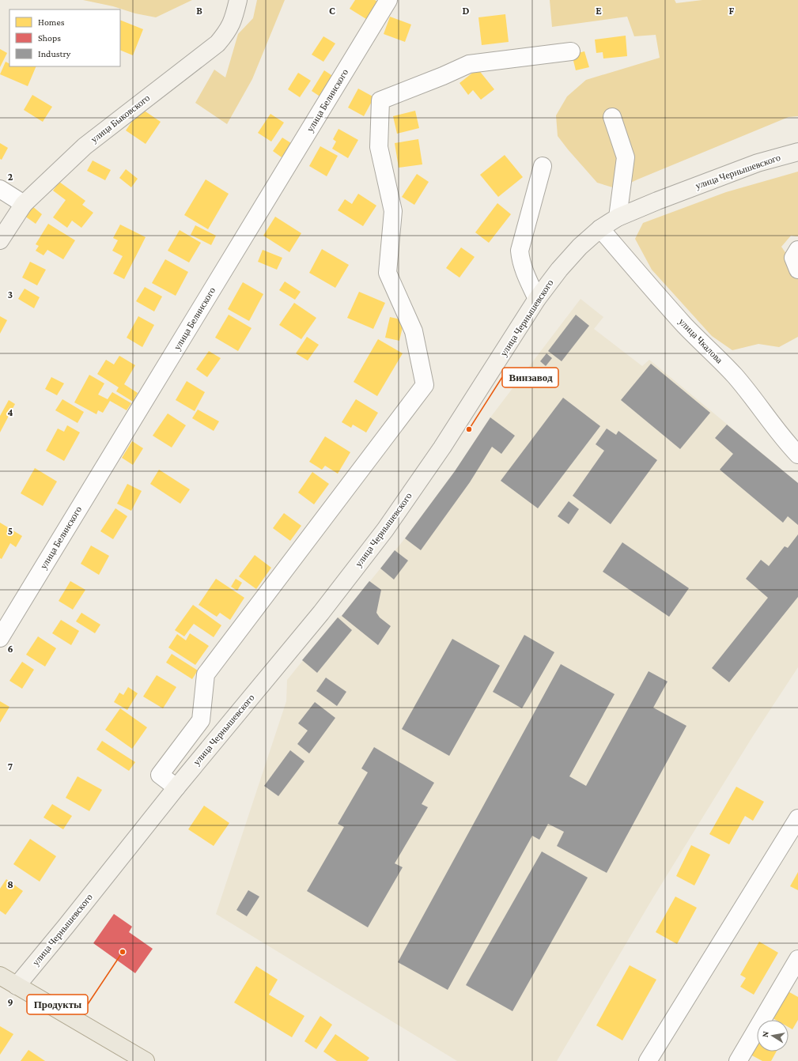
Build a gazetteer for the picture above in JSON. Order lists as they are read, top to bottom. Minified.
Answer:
{"streets":{"main road":["улица Быковского","улица Чернышевского"],"street":["улица Белинского","улица Чкалова"]},"crossings":[["улица Чернышевского","улица Чкалова"]],"places":["Винзавод","Продукты"],"legend":["Homes","Shops","Industry"],"north":"left","grid":{"columns":["B","C","D","E","F"],"rows":["2","3","4","5","6","7","8","9"]}}
